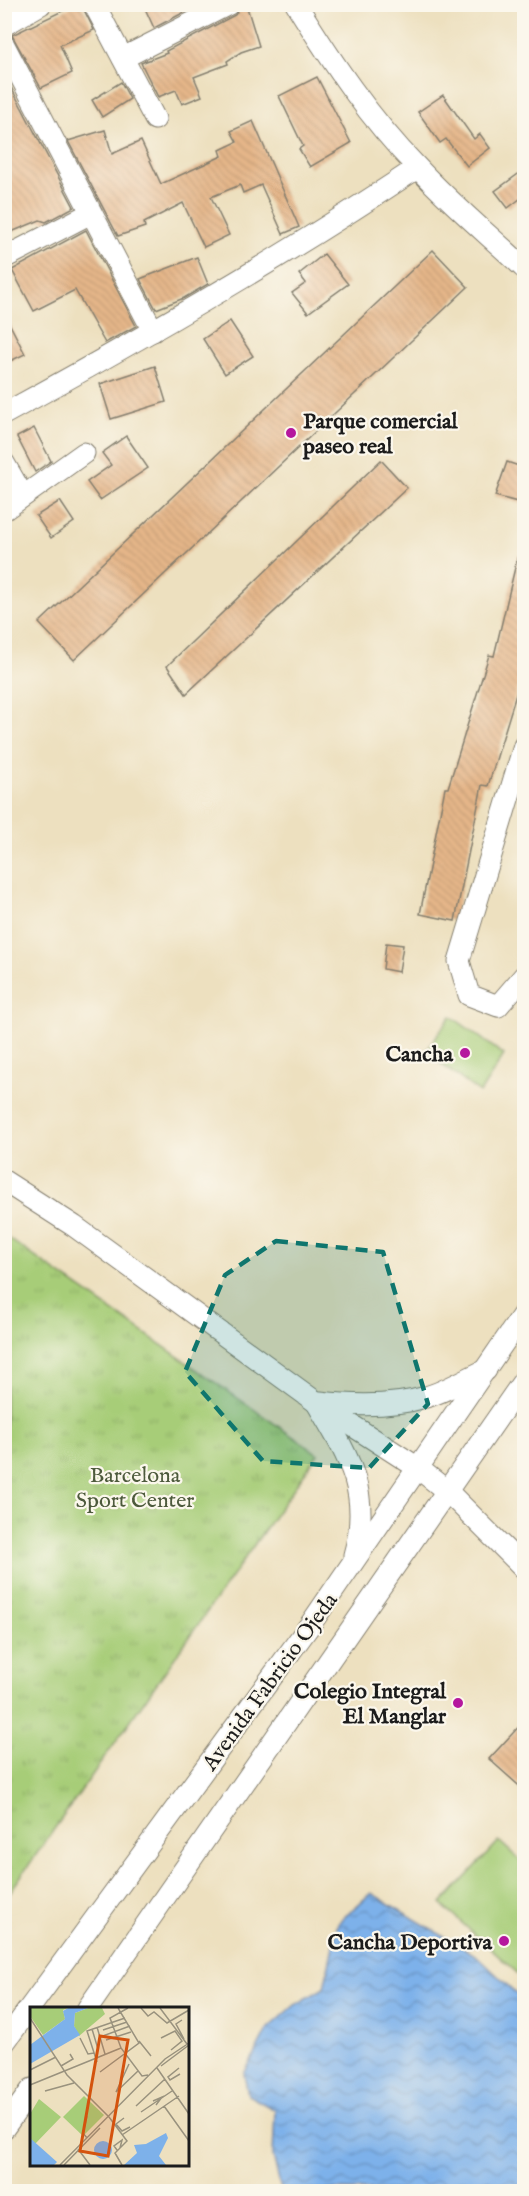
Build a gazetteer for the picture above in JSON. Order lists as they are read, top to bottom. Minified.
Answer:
{"streets":{"street":["Avenida Fabricio Ojeda"]},"parks":["Barcelona Sport Center"],"places":["Parque comercial paseo real","Cancha","Colegio Integral El Manglar","Cancha Deportiva"]}
